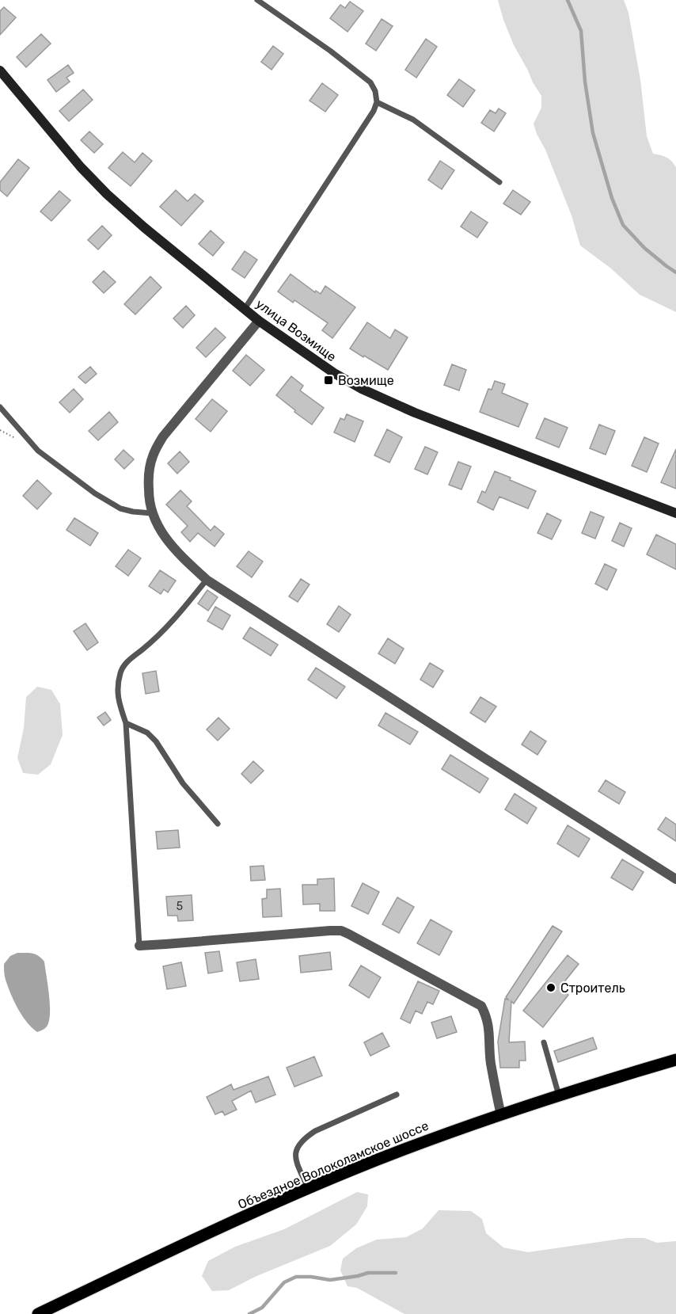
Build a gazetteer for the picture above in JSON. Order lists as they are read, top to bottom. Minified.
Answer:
{"streets":{"main road":["улица Возмище","Объездное Волоколамское шоссе"]},"places":{"transit":["Возмище"],"other":["Строитель"]},"house_numbers":["5"]}
